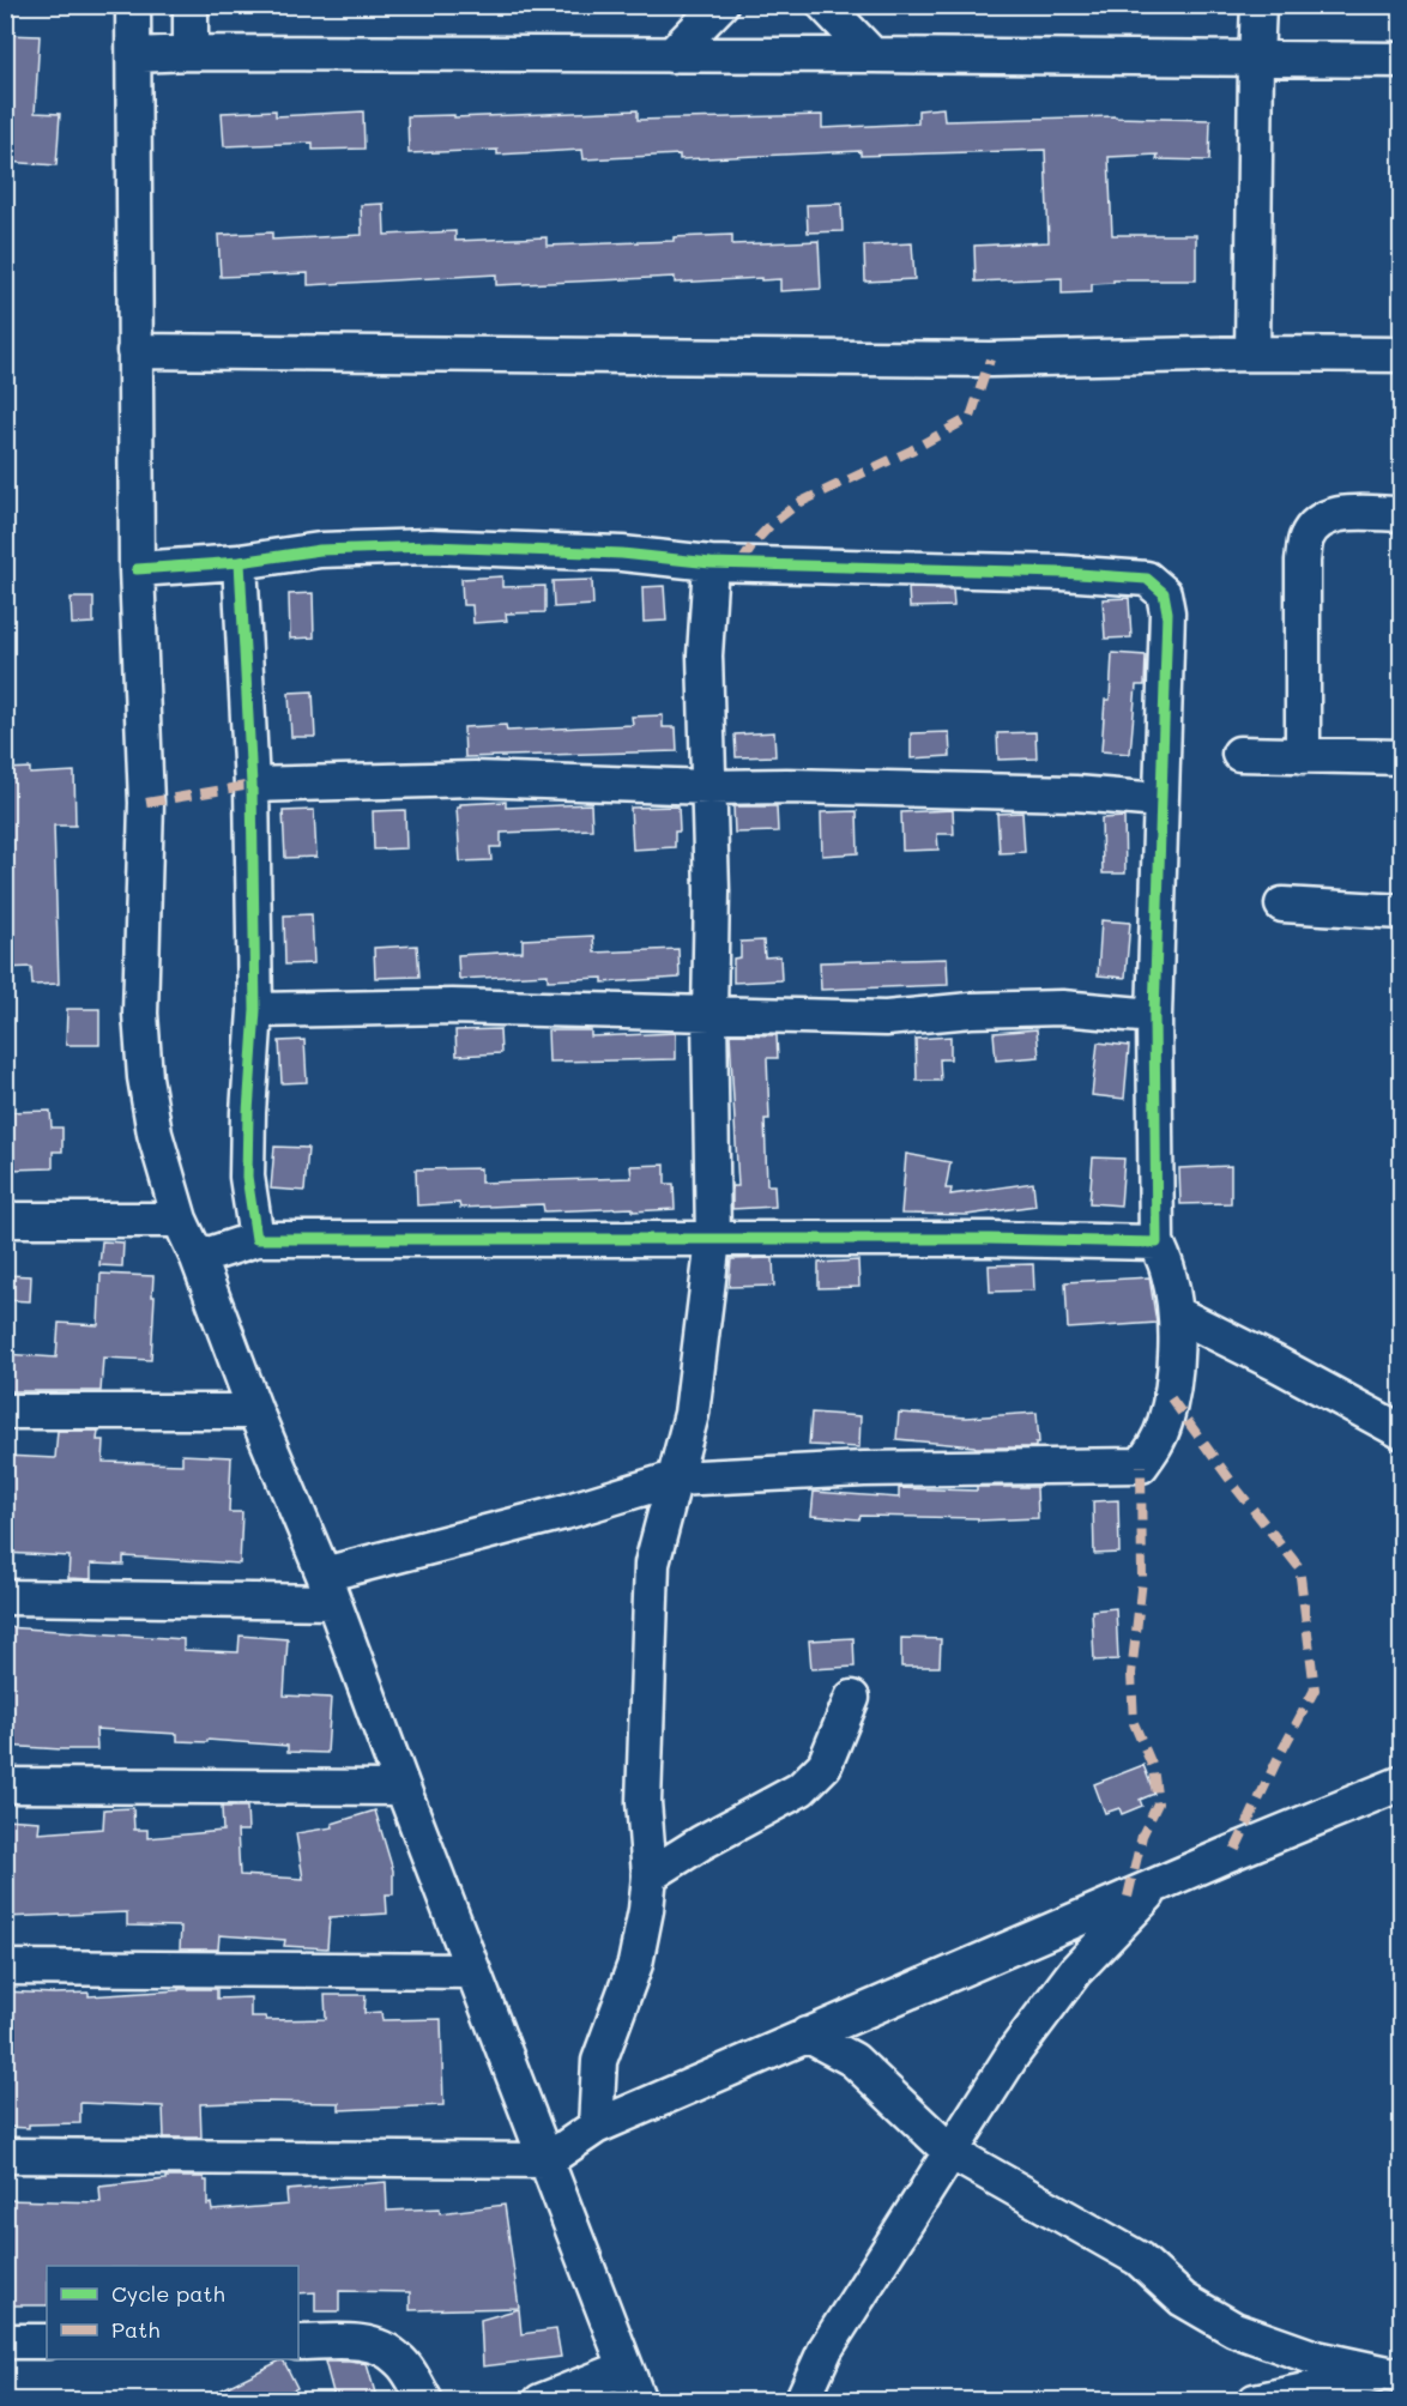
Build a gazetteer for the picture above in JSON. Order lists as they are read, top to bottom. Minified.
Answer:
{"legend":["Cycle path","Path"]}
